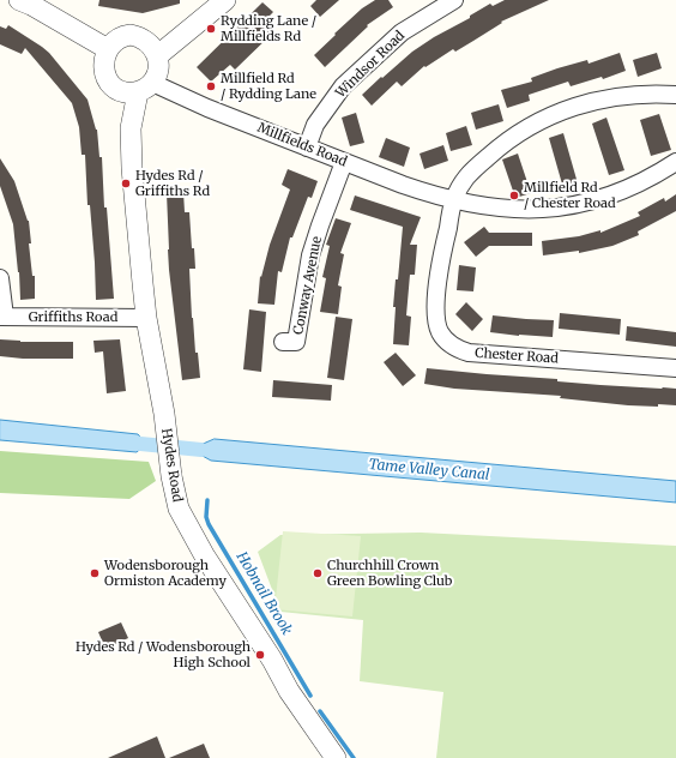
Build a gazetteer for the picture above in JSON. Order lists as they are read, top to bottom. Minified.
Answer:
{"streets":{"street":["Windsor Road","Millfields Road","Conway Avenue","Griffiths Road","Chester Road","Hydes Road"]},"crossings":[["Windsor Road","Millfields Road"],["Millfields Road","Conway Avenue"],["Millfields Road","Chester Road"],["Millfields Road","Hydes Road"],["Griffiths Road","Hydes Road"]],"water":["Tame Valley Canal","Hobnail Brook"],"places":["Rydding Lane / Millfields Rd","Millfield Rd / Rydding Lane","Hydes Rd / Griffiths Rd","Millfield Rd / Chester Road","Wodensborough Ormiston Academy","Churchhill Crown Green Bowling Club","Hydes Rd / Wodensborough High School"]}
